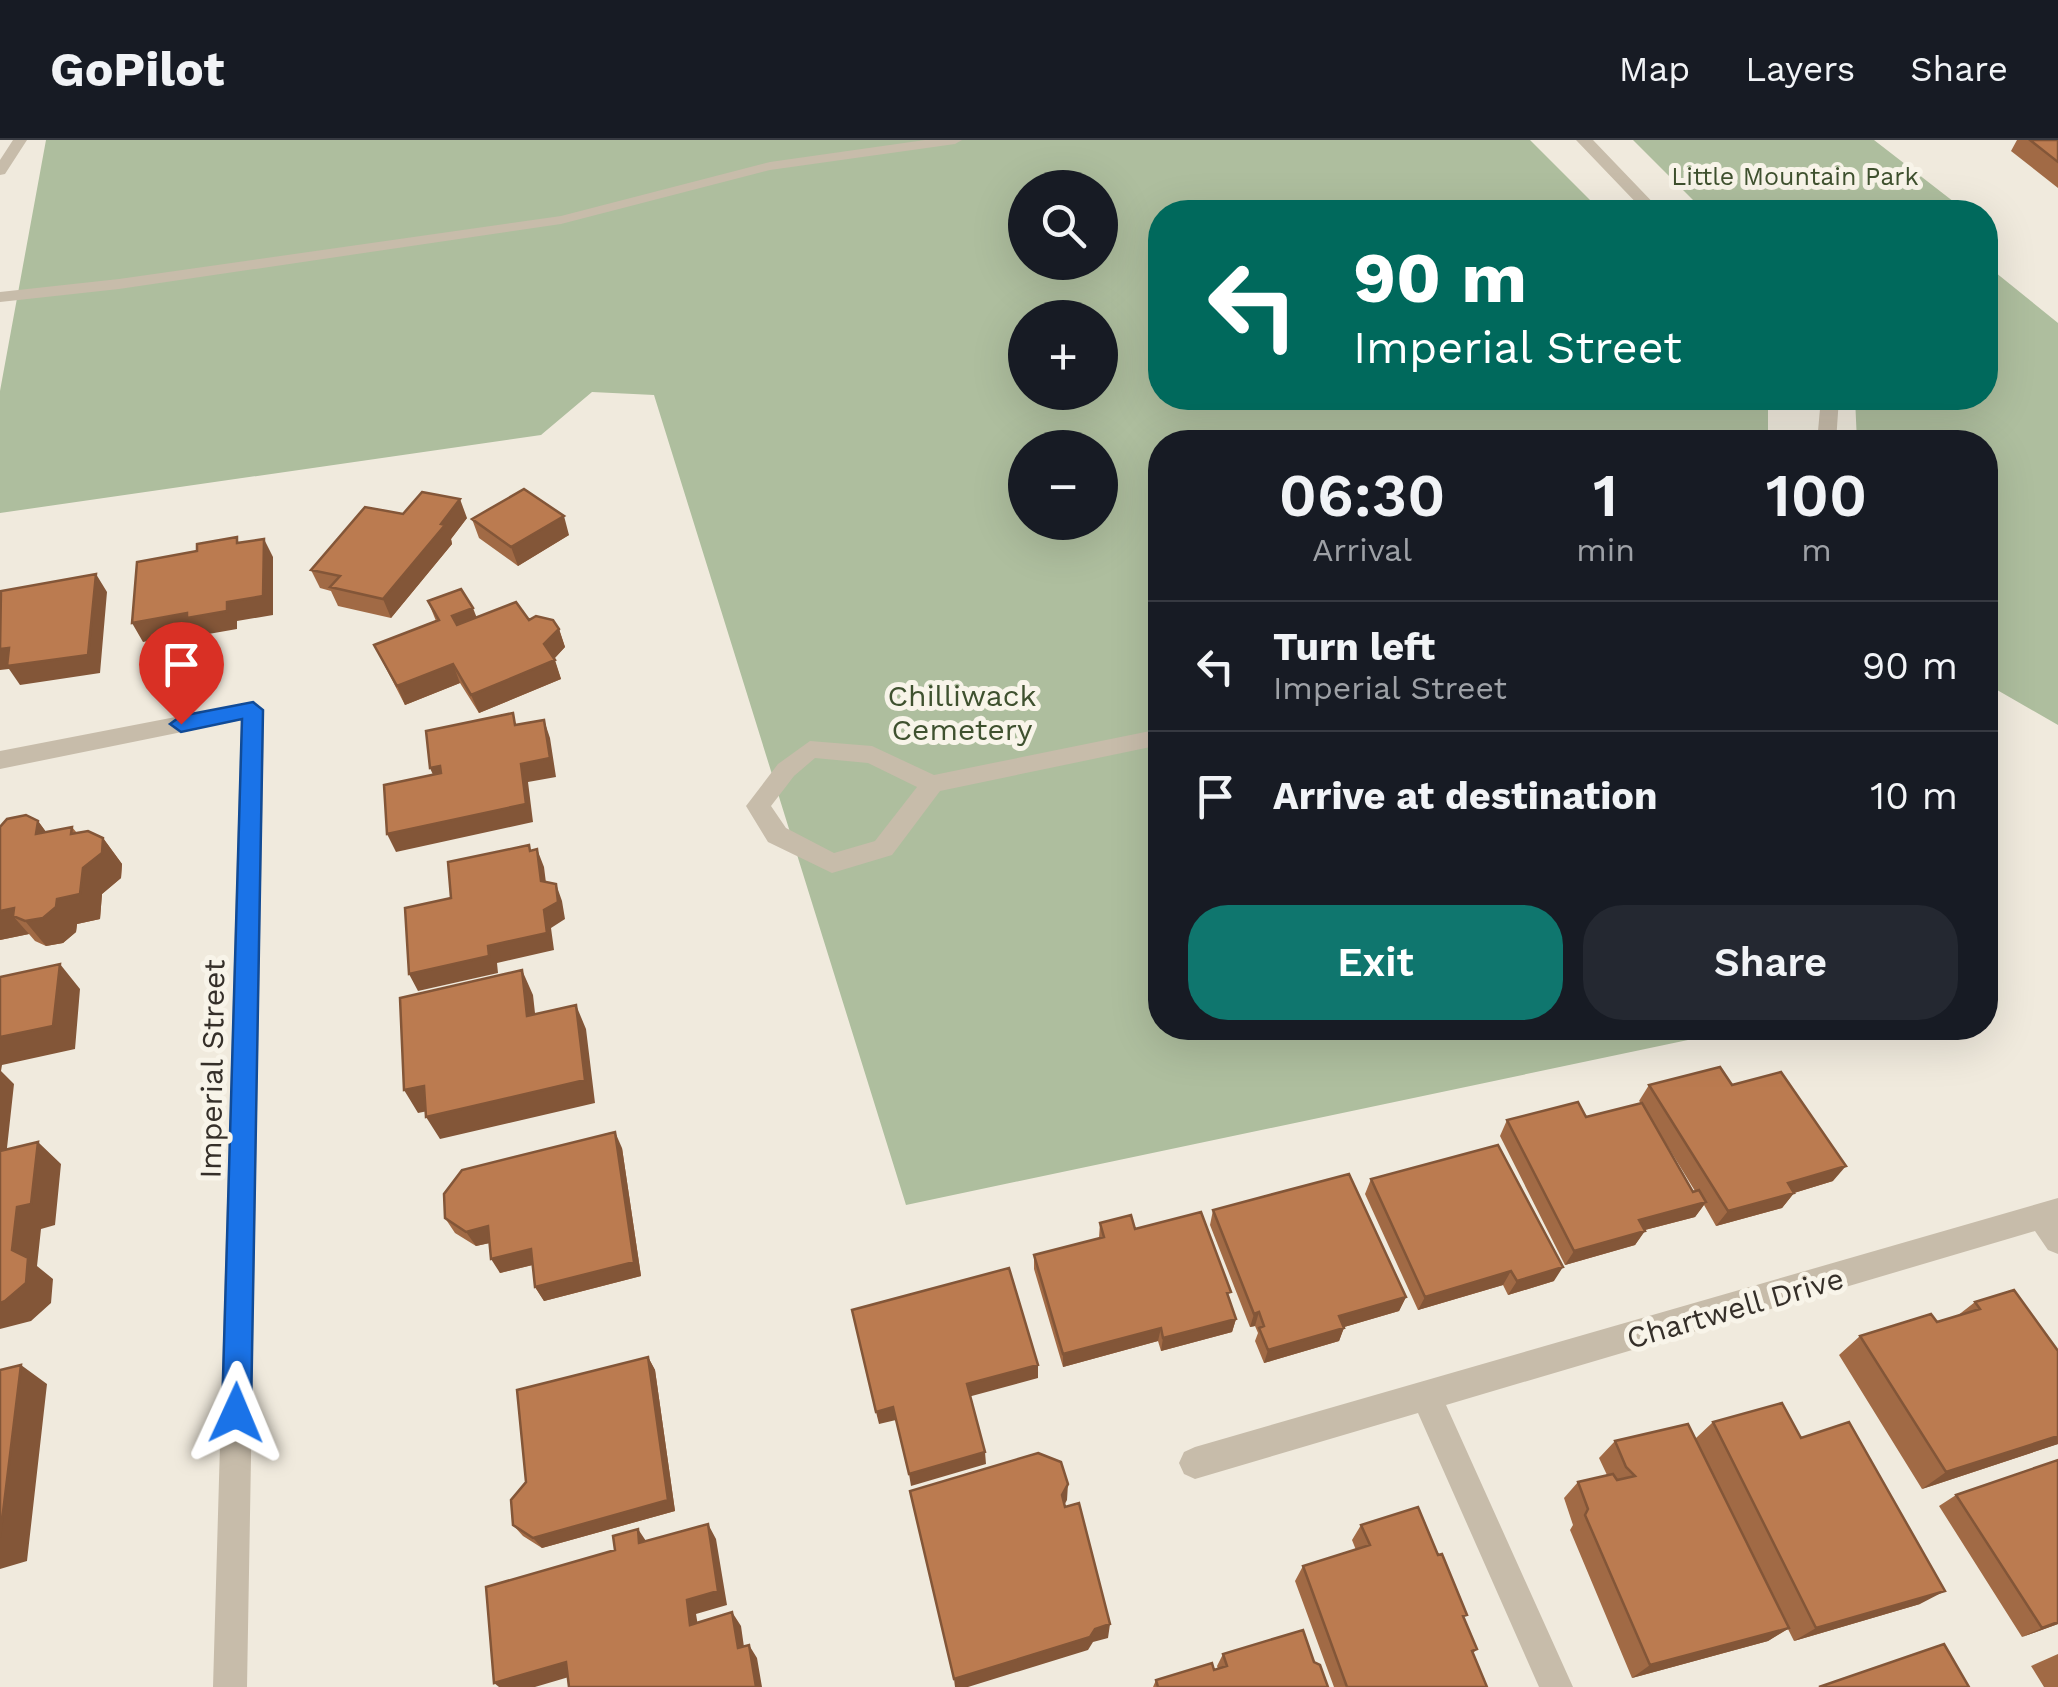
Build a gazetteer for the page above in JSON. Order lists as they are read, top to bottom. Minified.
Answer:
{"streets":{"street":["Imperial Street","Chartwell Drive"]},"parks":["Little Mountain Park","Chilliwack Cemetery"],"page":{"header":"GoPilot","nav":["Map","Layers","Share"],"map_buttons":["+","−"],"turn":["90 m","Imperial Street"],"eta":["06:30","Arrival","1","min","100","m"],"list":[{"name":"Turn left","note":"Imperial Street","value":"90 m"},{"name":"Arrive at destination","value":"10 m"}],"buttons":["Exit","Share"]}}
